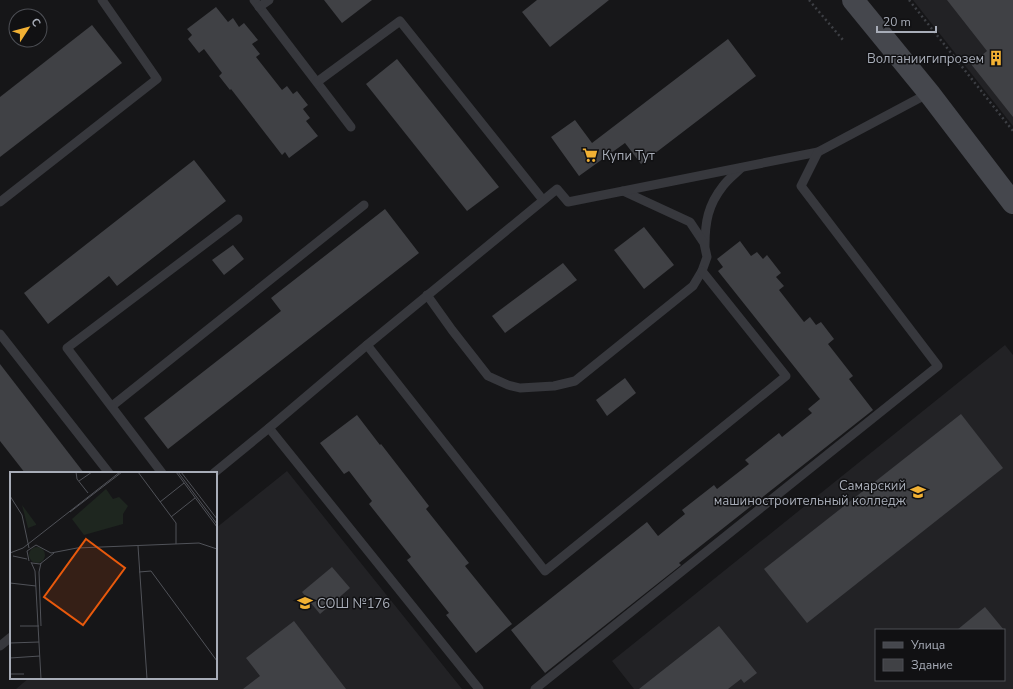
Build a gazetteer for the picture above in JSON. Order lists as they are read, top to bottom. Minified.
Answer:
{"places":{"building":["Волганиигипрозем"],"supermarket":["Купи Тут"],"school or university":["Самарский машиностроительный колледж","СОШ №176"]},"legend":["Улица","Здание"],"scale_bar":"20 m","north":"top right"}
